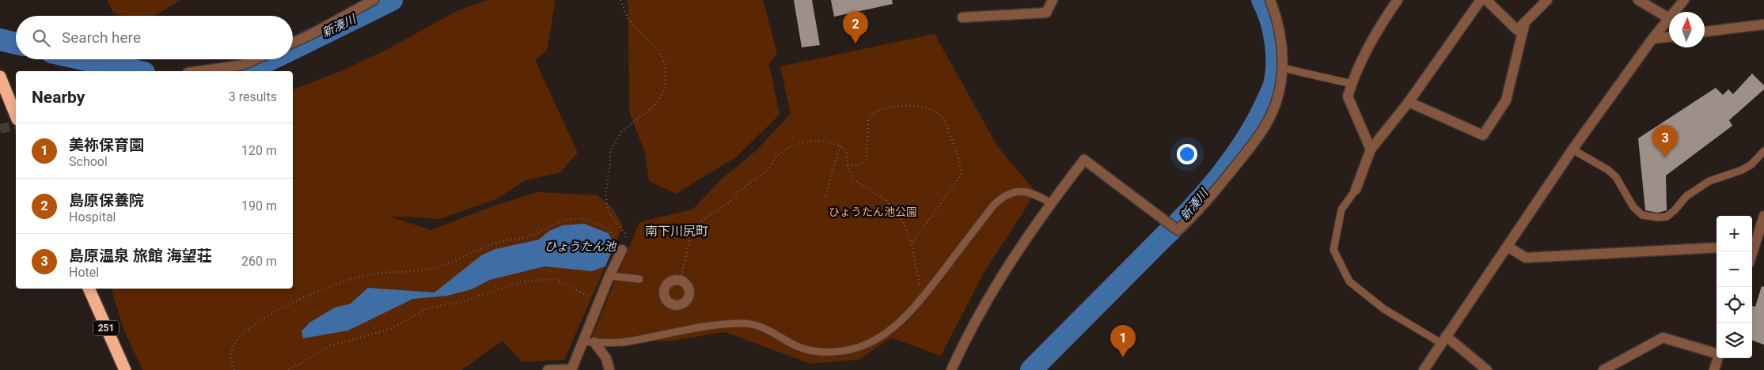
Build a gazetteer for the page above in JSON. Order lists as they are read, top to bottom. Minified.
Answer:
{"streets":{"highway":["251"]},"districts":["南下川尻町"],"water":["新湊川","ひょうたん池"],"parks":["ひょうたん池公園"],"north":"top","page":{"pins":["2","3","1"],"search":"Search here","heading":["Nearby","3 results"],"list":[{"mark":"1","name":"美祢保育園","note":"School","value":"120 m"},{"mark":"2","name":"島原保養院","note":"Hospital","value":"190 m"},{"mark":"3","name":"島原温泉 旅館 海望荘","note":"Hotel","value":"260 m"}],"map_buttons":["+","−"]}}
